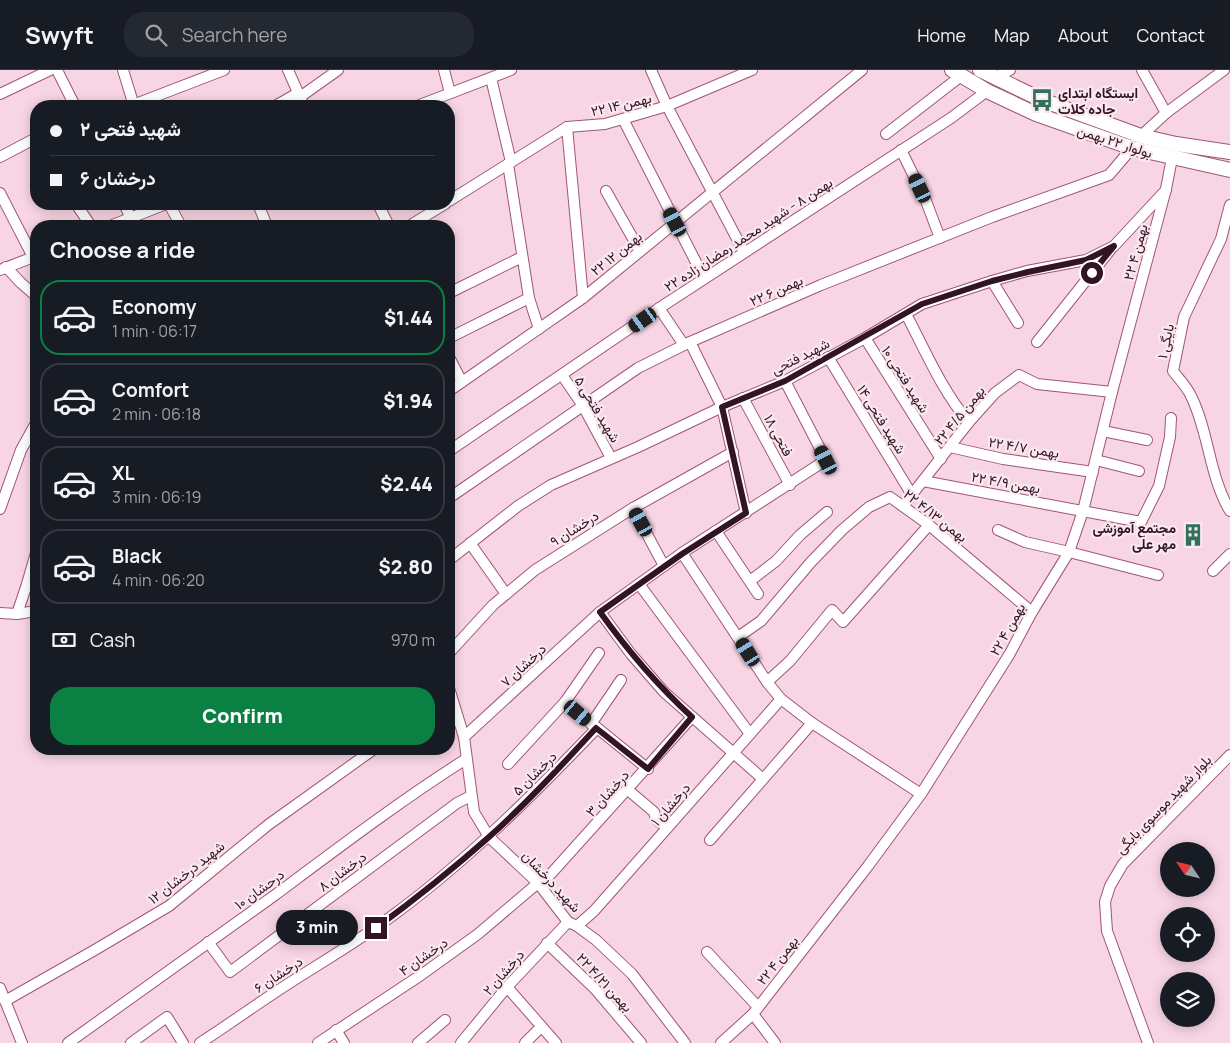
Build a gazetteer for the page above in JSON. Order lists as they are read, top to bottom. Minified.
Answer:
{"streets":{"main road":["بولوار ۲۲ بهمن"],"street":["۲۲ بهمن ۱۴","۲۲ بهمن ۸ - شهید محمد رمضان زاده","۲۲ بهمن ۴","۲۲ بهمن ۱۲","۲۲ بهمن ۶","بایگی ۱","شهید فتحی","شهید فتحی ۱۰","شهید فتحی ۵","۲۲ بهمن ۴/۵","شهید فتحی ۱۴","فتحی ۱۸","۲۲ بهمن ۴/۷","۲۲ بهمن ۴/۹","۲۲ بهمن ۴/۱۳","درخشان ۹","درخشان ۷","درخشان ۵","درخشان ۳","درخشان ۱","بلوار شهید موسوی بایگی","درخشان ۸","شهید درخشان ۱۲","شهید درخشان","درحشان ۱۰","درخشان ۴","درخشان ۲","درخشان ۶","۲۲ بهمن ۴/۲۱"]},"crossings":[["بولوار ۲۲ بهمن","۲۲ بهمن ۸ - شهید محمد رمضان زاده"],["بولوار ۲۲ بهمن","۲۲ بهمن ۴"],["بولوار ۲۲ بهمن","۲۲ بهمن ۶"],["۲۲ بهمن ۸ - شهید محمد رمضان زاده","شهید فتحی ۵"],["۲۲ بهمن ۴","شهید فتحی"],["۲۲ بهمن ۴","۲۲ بهمن ۴/۵"],["۲۲ بهمن ۴","۲۲ بهمن ۴/۷"],["۲۲ بهمن ۴","۲۲ بهمن ۴/۹"],["۲۲ بهمن ۴","۲۲ بهمن ۴/۱۳"],["۲۲ بهمن ۶","شهید فتحی ۵"],["شهید فتحی","شهید فتحی ۱۰"],["شهید فتحی","شهید فتحی ۵"],["شهید فتحی","شهید فتحی ۱۴"],["شهید فتحی","فتحی ۱۸"],["شهید فتحی","درخشان ۷"],["شهید فتحی ۱۰","۲۲ بهمن ۴/۵"],["۲۲ بهمن ۴/۵","شهید فتحی ۱۴"],["۲۲ بهمن ۴/۵","۲۲ بهمن ۴/۷"],["۲۲ بهمن ۴/۵","۲۲ بهمن ۴/۹"],["۲۲ بهمن ۴/۵","۲۲ بهمن ۴/۱۳"],["فتحی ۱۸","درخشان ۷"],["درخشان ۷","شهید درخشان"],["درخشان ۵","شهید درخشان"],["درخشان ۵","درخشان ۶"],["درخشان ۳","شهید درخشان"],["درخشان ۳","درخشان ۴"],["درخشان ۱","شهید درخشان"],["درخشان ۱","درخشان ۲"],["درخشان ۸","شهید درخشان"],["درخشان ۸","درحشان ۱۰"],["شهید درخشان","درحشان ۱۰"],["شهید درخشان","درخشان ۴"],["شهید درخشان","درخشان ۲"],["شهید درخشان","درخشان ۶"],["درخشان ۲","۲۲ بهمن ۴/۲۱"]],"places":{"bus stop":["ایستگاه ابتدای جاده کلات"],"building":["مجتمع آموزشی مهر علی"]},"north":"top left","page":{"header":"Swyft","search":"Search here","nav":["Home","Map","About","Contact"],"banner":["شهید فتحی ۲","درخشان ۶"],"heading":"Choose a ride","list":[{"name":"Economy","note":"1 min · 06:17","value":"$1.44"},{"name":"Comfort","note":"2 min · 06:18","value":"$1.94"},{"name":"XL","note":"3 min · 06:19","value":"$2.44"},{"name":"Black","note":"4 min · 06:20","value":"$2.80"}],"pay":["Cash","970 m"],"buttons":"Confirm","bubble":"3 min"}}
